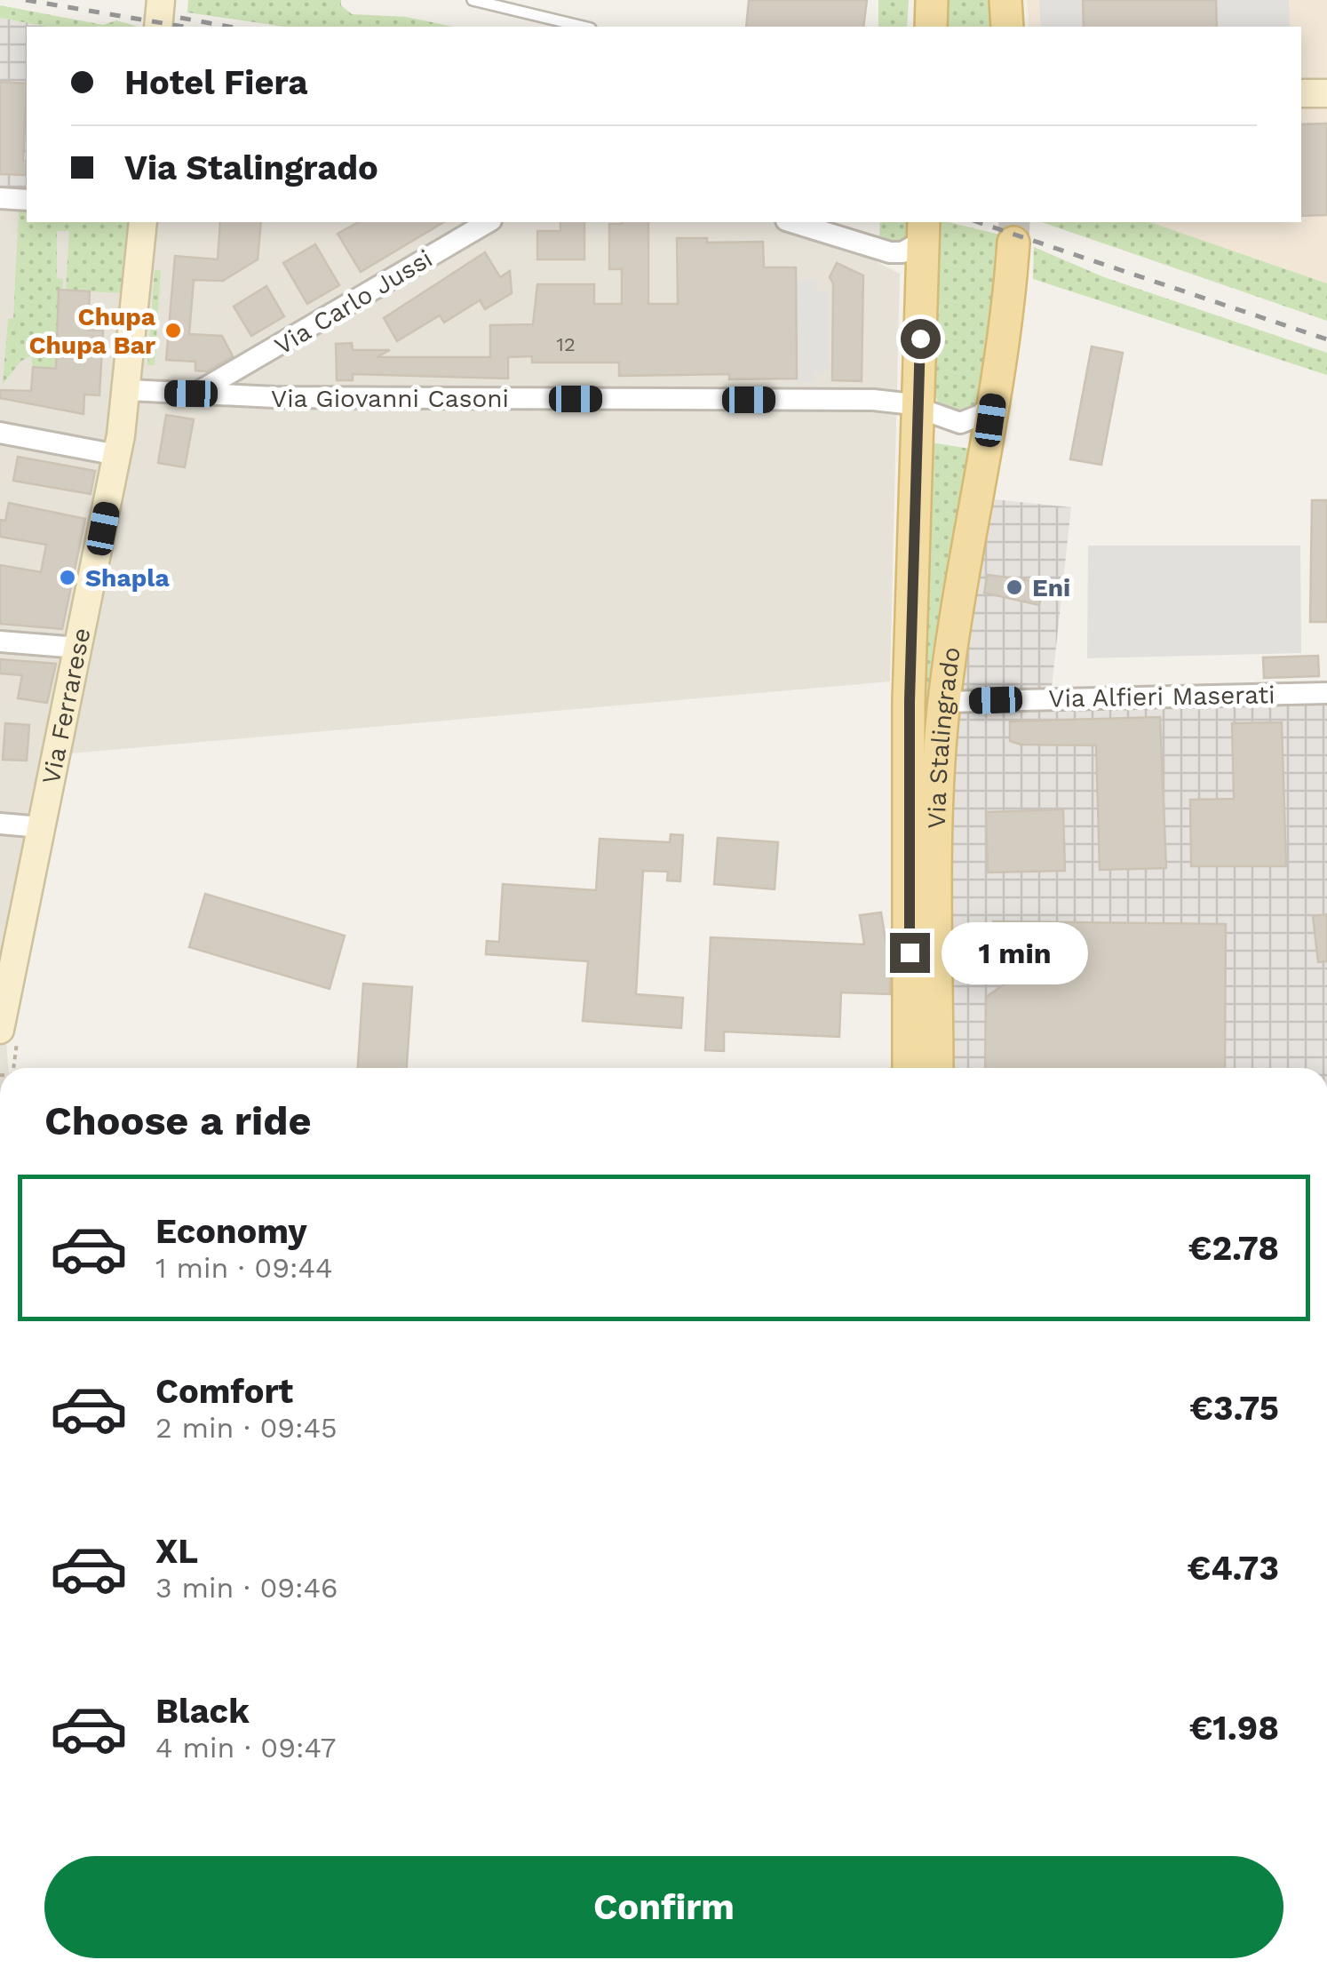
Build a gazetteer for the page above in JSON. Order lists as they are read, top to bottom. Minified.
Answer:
{"streets":{"main road":["Via Ferrarese","Via Stalingrado"],"street":["Via Carlo Jussi","Via Giovanni Casoni","Via Alfieri Maserati"]},"crossings":[["Via Carlo Jussi","Via Giovanni Casoni"],["Via Giovanni Casoni","Via Ferrarese"],["Via Giovanni Casoni","Via Stalingrado"],["Via Alfieri Maserati","Via Stalingrado"]],"places":["Chupa Chupa Bar","Shapla","Eni"],"house_numbers":["12"],"page":{"banner":["Hotel Fiera","Via Stalingrado"],"bubble":"1 min","heading":"Choose a ride","list":[{"name":"Economy","note":"1 min · 09:44","value":"€2.78"},{"name":"Comfort","note":"2 min · 09:45","value":"€3.75"},{"name":"XL","note":"3 min · 09:46","value":"€4.73"},{"name":"Black","note":"4 min · 09:47","value":"€1.98"}],"buttons":"Confirm"}}
